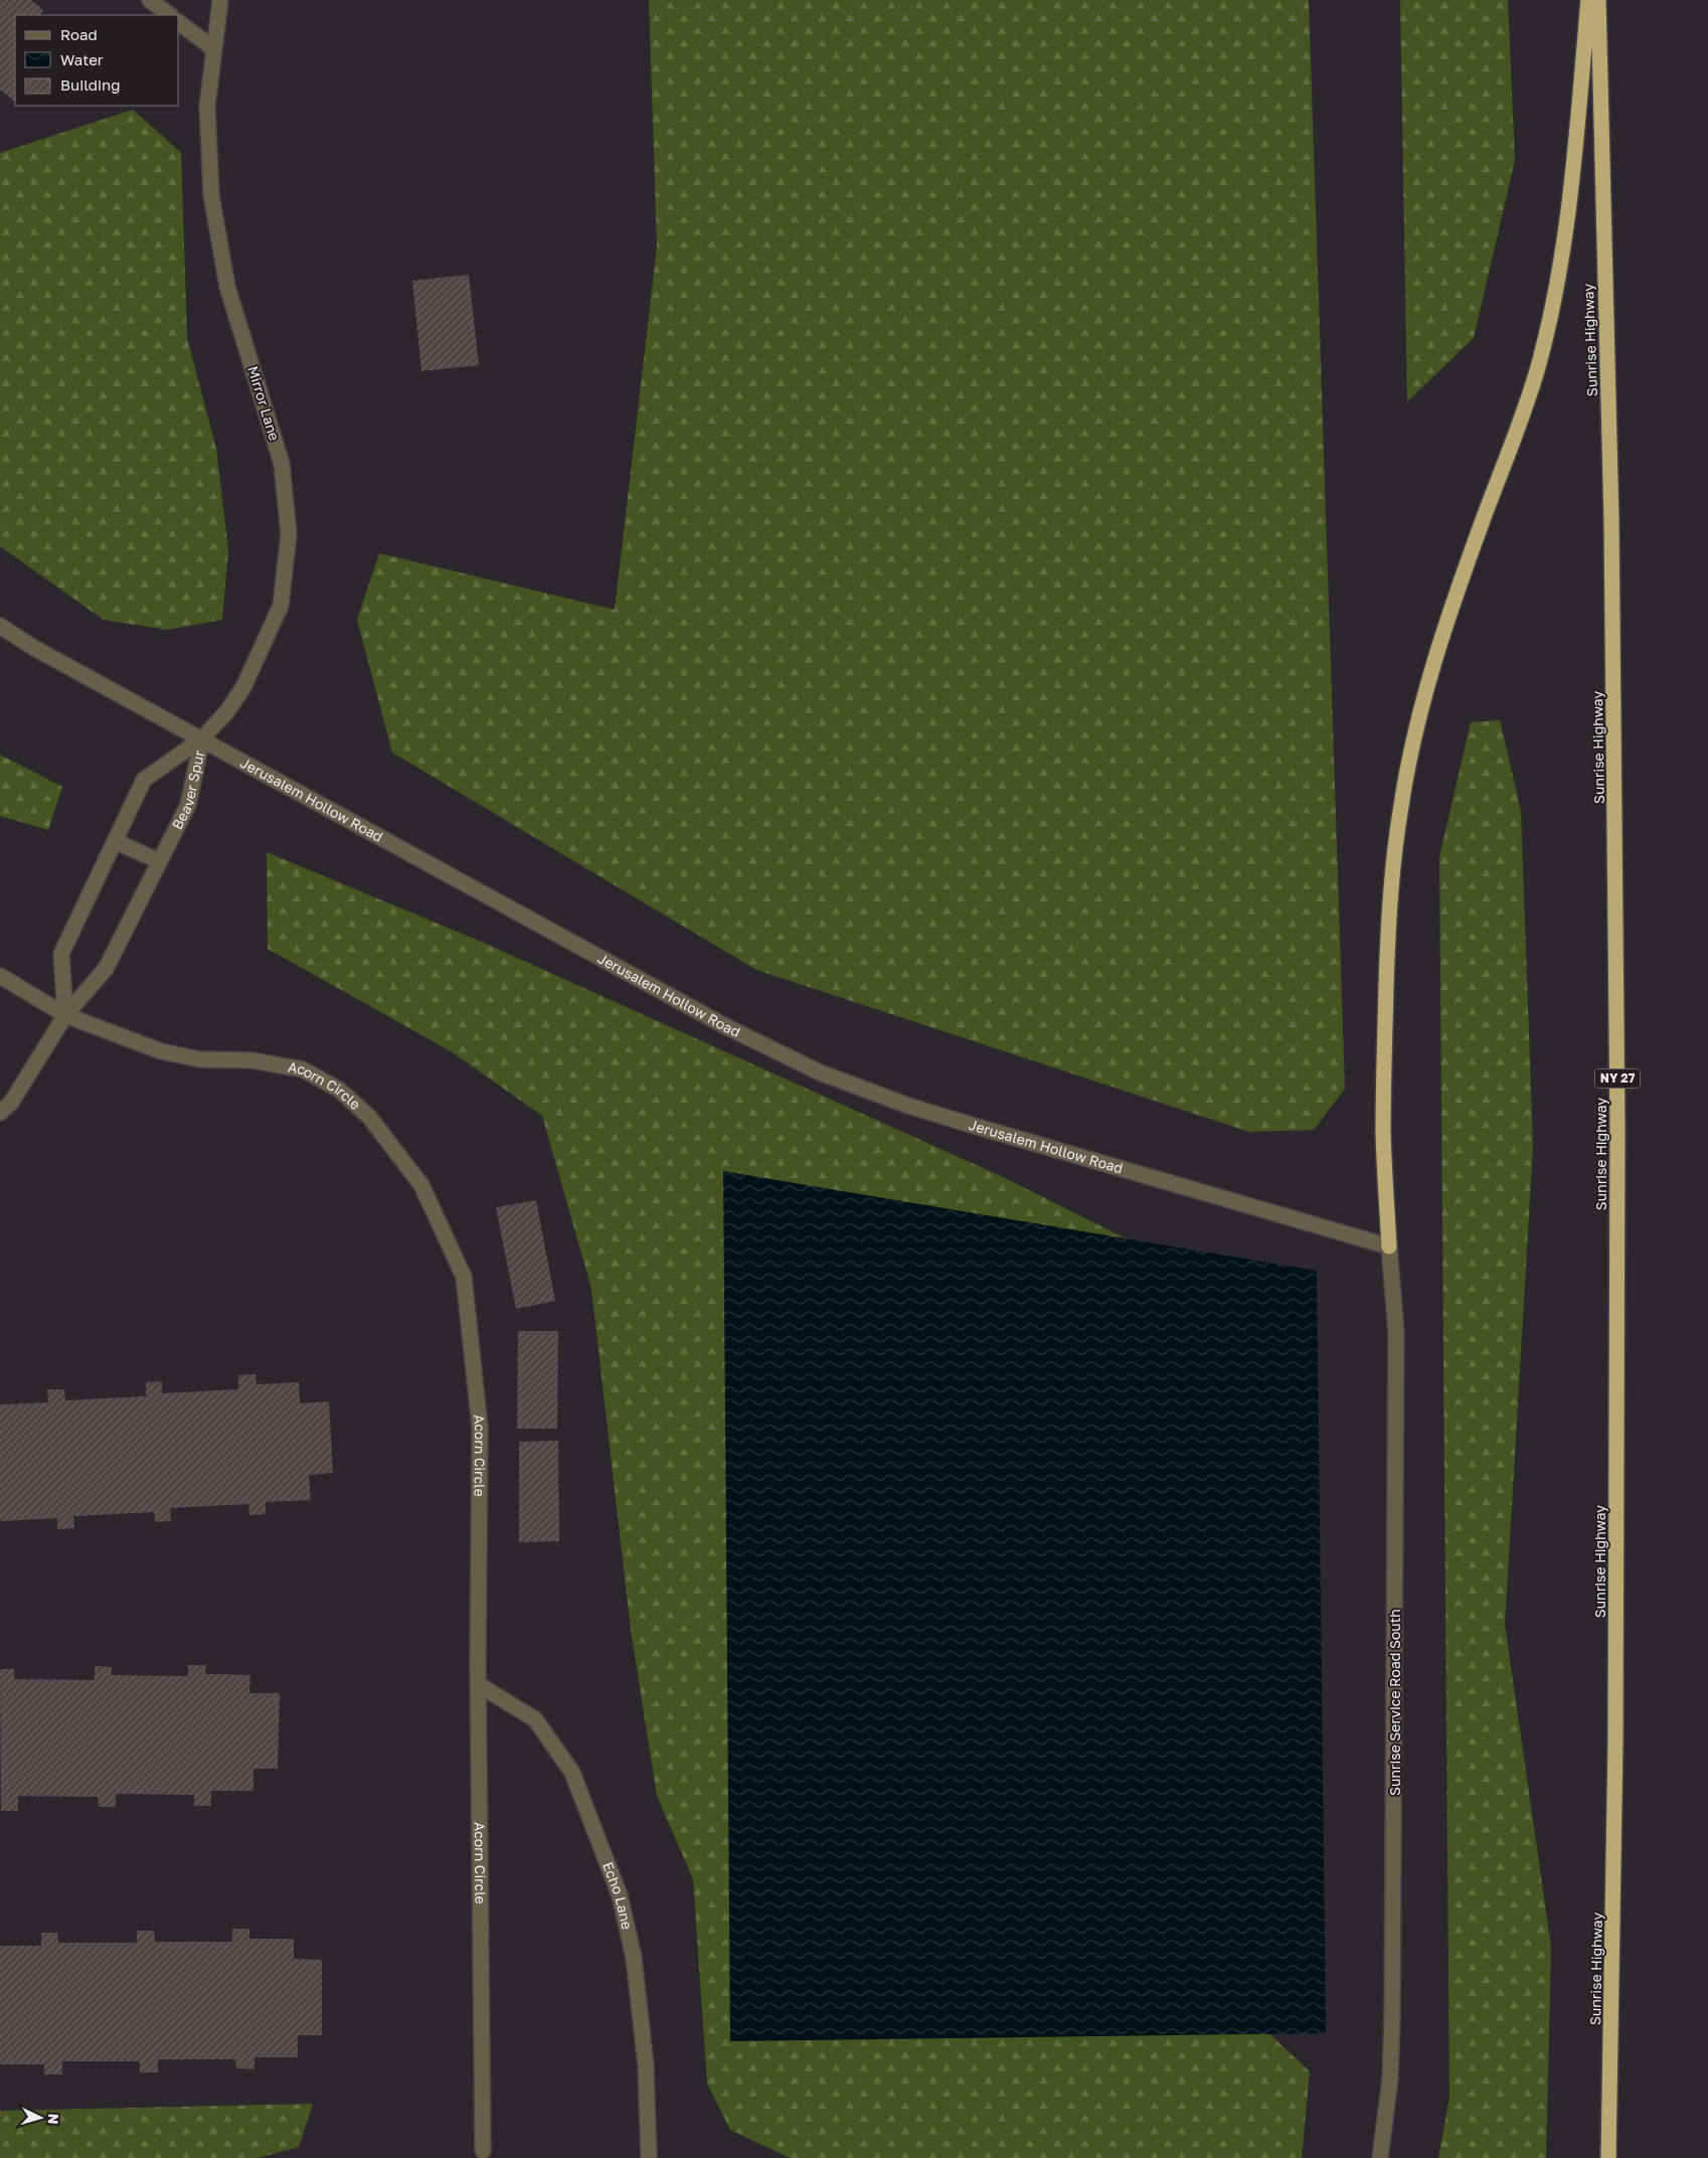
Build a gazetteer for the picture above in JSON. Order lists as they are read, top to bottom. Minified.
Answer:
{"streets":{"highway":["Sunrise Highway","NY 27"],"street":["Mirror Lane","Beaver Spur","Jerusalem Hollow Road","Acorn Circle","Sunrise Service Road South","Echo Lane"]},"crossings":[["Mirror Lane","Beaver Spur"],["Mirror Lane","Jerusalem Hollow Road"],["Beaver Spur","Jerusalem Hollow Road"],["Beaver Spur","Acorn Circle"],["Jerusalem Hollow Road","Sunrise Service Road South"],["Acorn Circle","Echo Lane"]],"legend":["Road","Water","Building"],"north":"right"}
